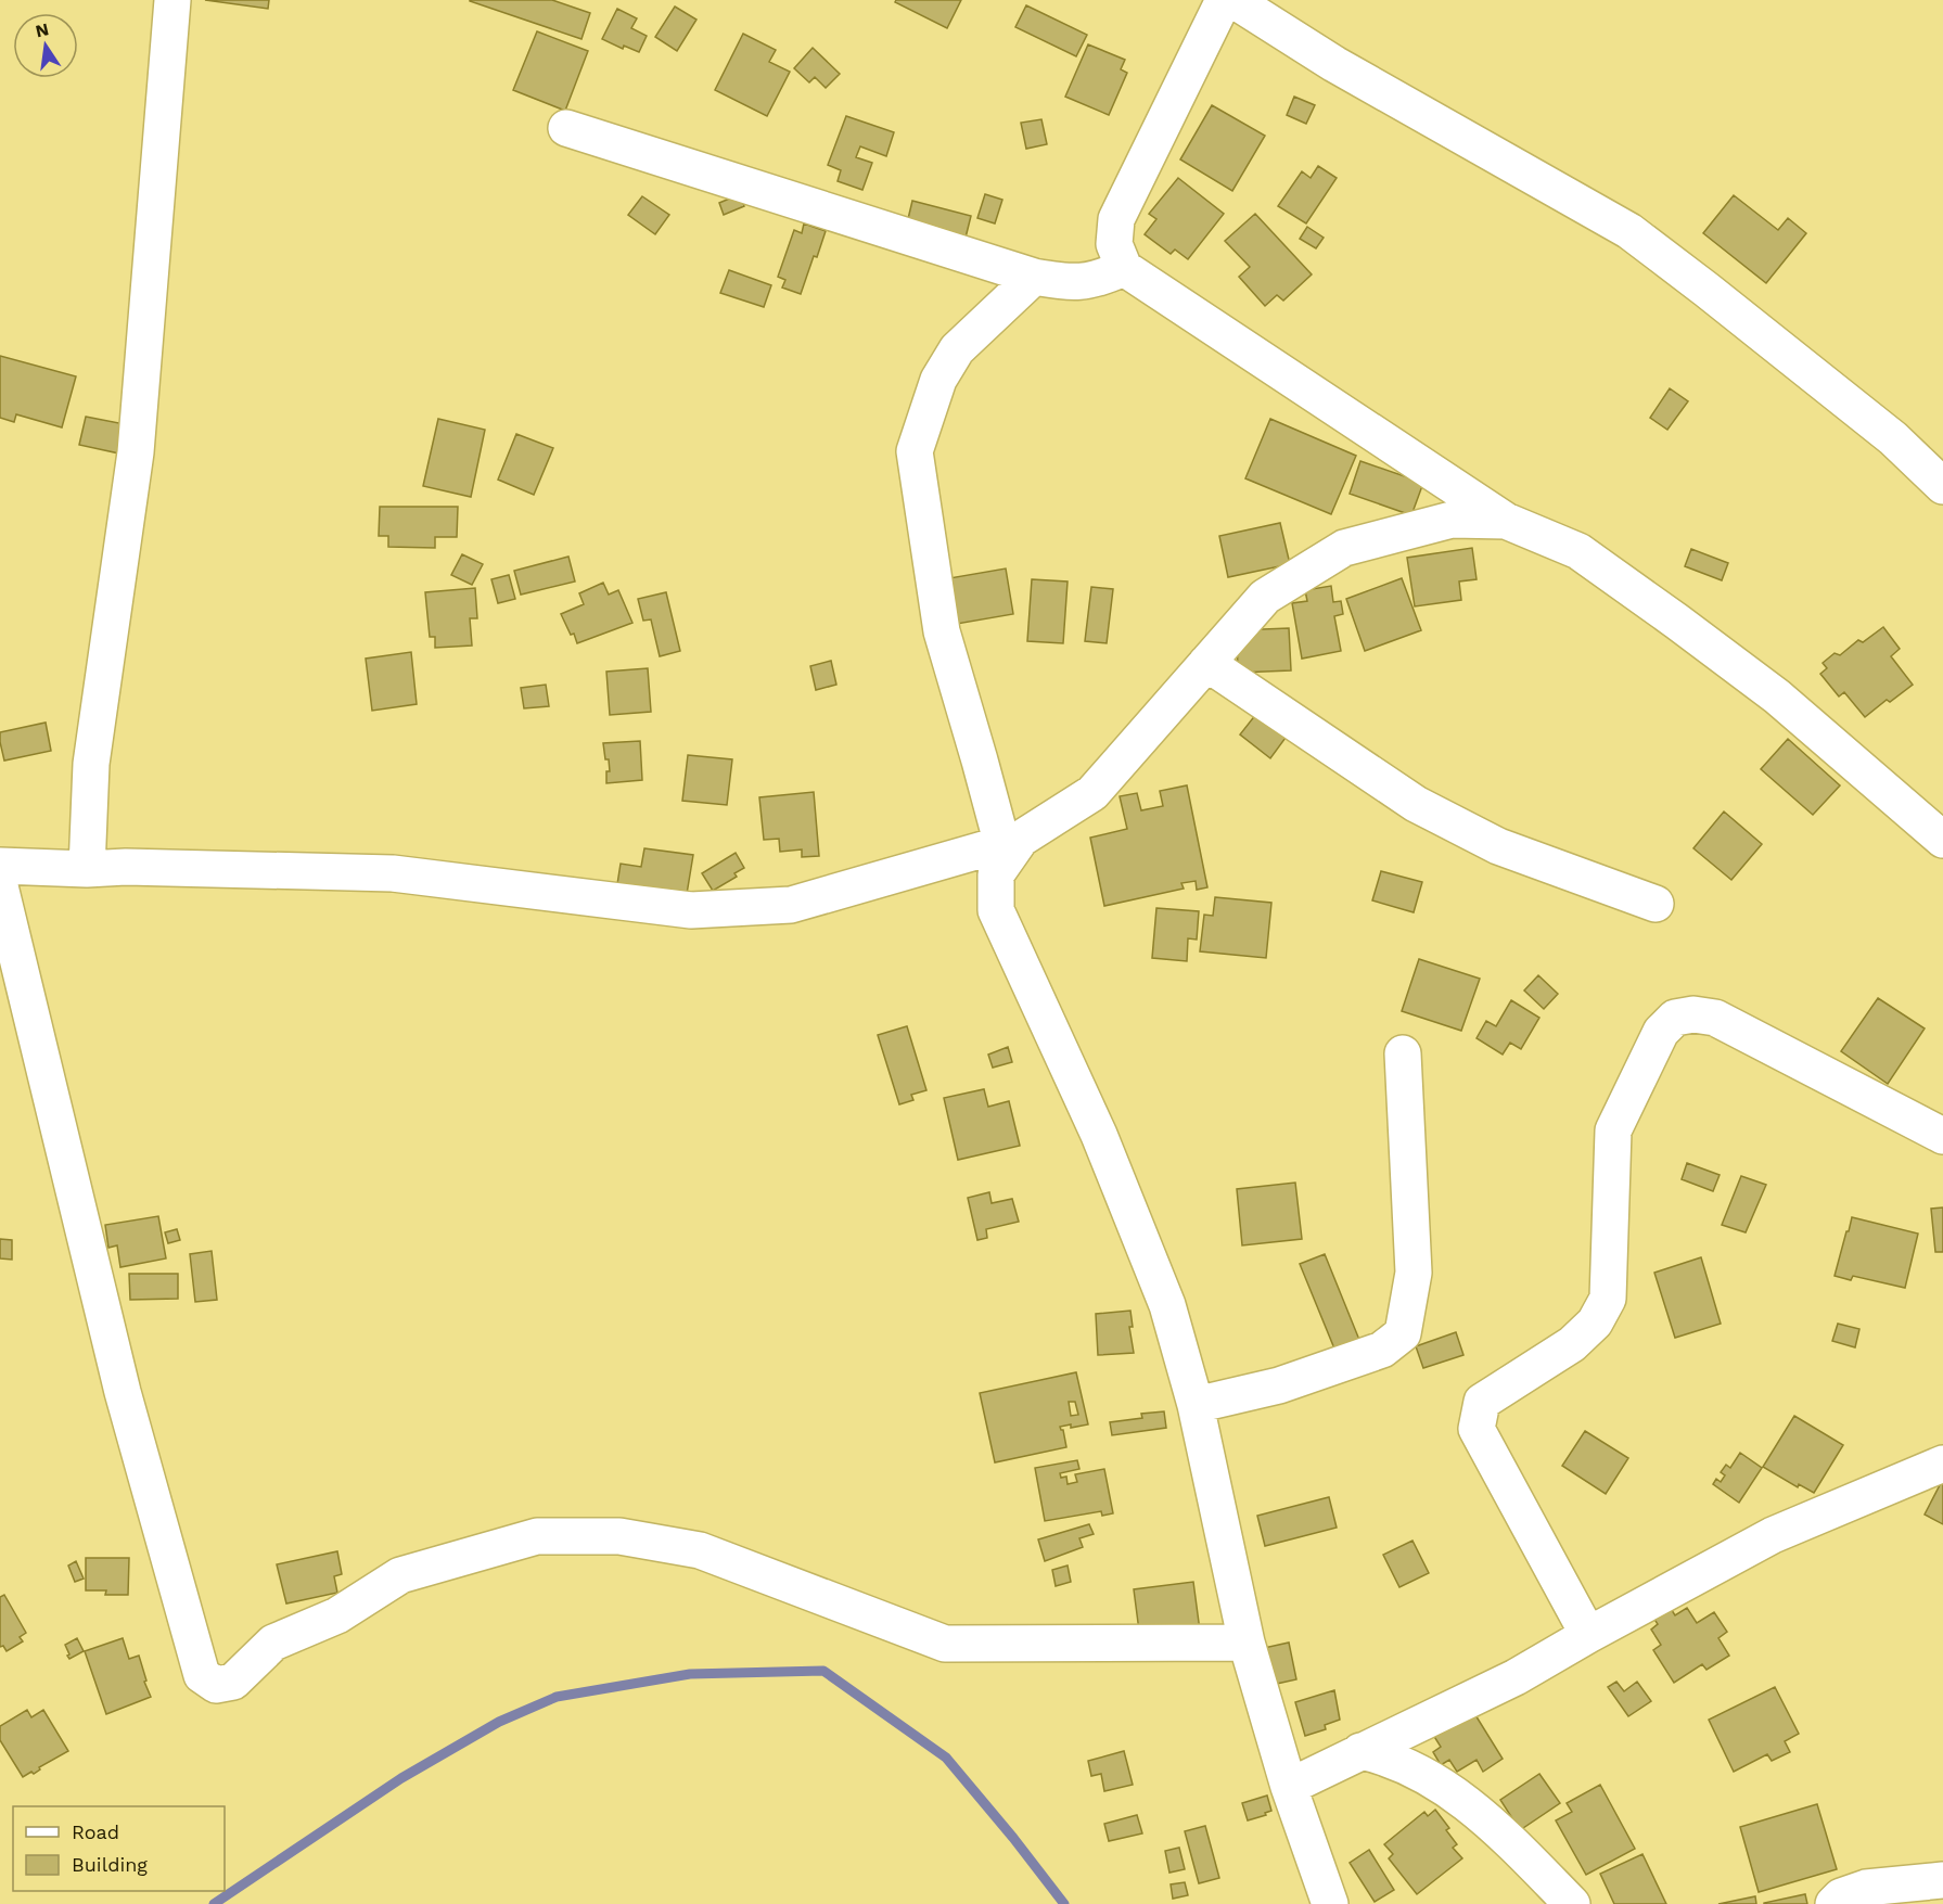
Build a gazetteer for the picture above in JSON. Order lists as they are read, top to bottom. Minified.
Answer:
{"legend":["Road","Building"],"north":"top"}
